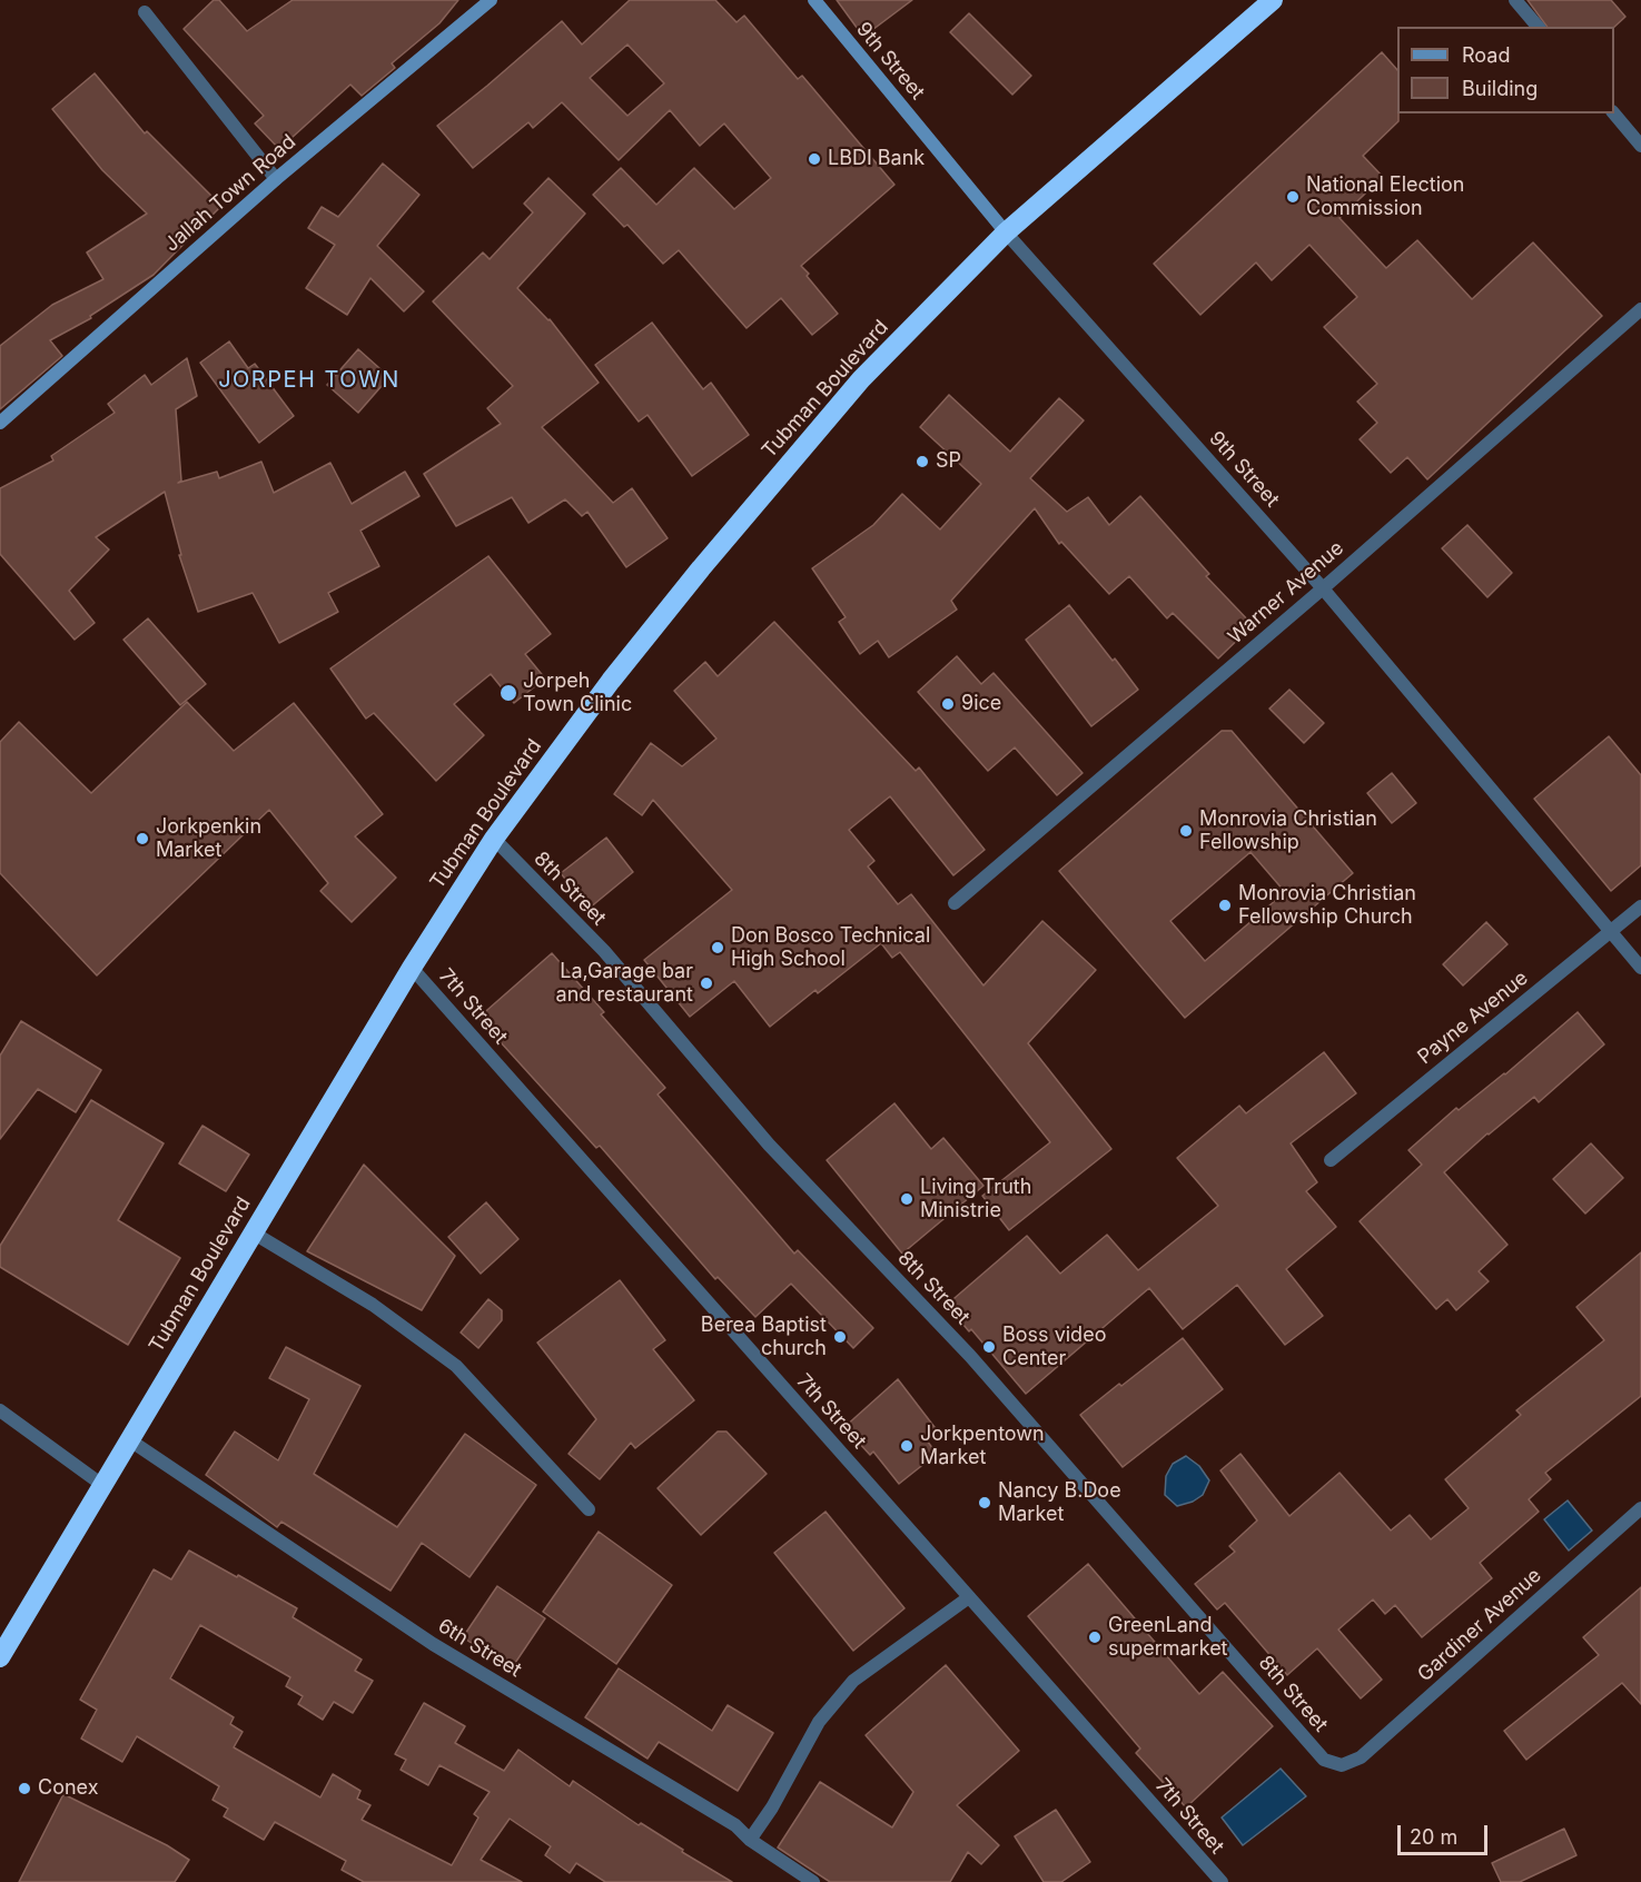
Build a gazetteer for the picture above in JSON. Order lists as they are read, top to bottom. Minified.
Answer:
{"streets":{"highway":["Tubman Boulevard"],"street":["9th Street","Jallah Town Road","Warner Avenue","8th Street","7th Street","Payne Avenue","Gardiner Avenue","6th Street"]},"crossings":[["9th Street","Tubman Boulevard"],["9th Street","Warner Avenue"],["9th Street","Payne Avenue"],["Tubman Boulevard","8th Street"],["Tubman Boulevard","7th Street"],["Tubman Boulevard","6th Street"],["8th Street","Gardiner Avenue"]],"districts":["JORPEH TOWN"],"places":["LBDI Bank","National Election Commission","SP","Jorpeh Town Clinic","9ice","Monrovia Christian Fellowship","Jorkpenkin Market","Monrovia Christian Fellowship Church","Don Bosco Technical High School","La,Garage bar and restaurant","Living Truth Ministrie","Berea Baptist church","Boss video Center","Jorkpentown Market","Nancy B.Doe Market","GreenLand supermarket","Conex"],"legend":["Road","Building"],"scale_bar":"20 m"}
